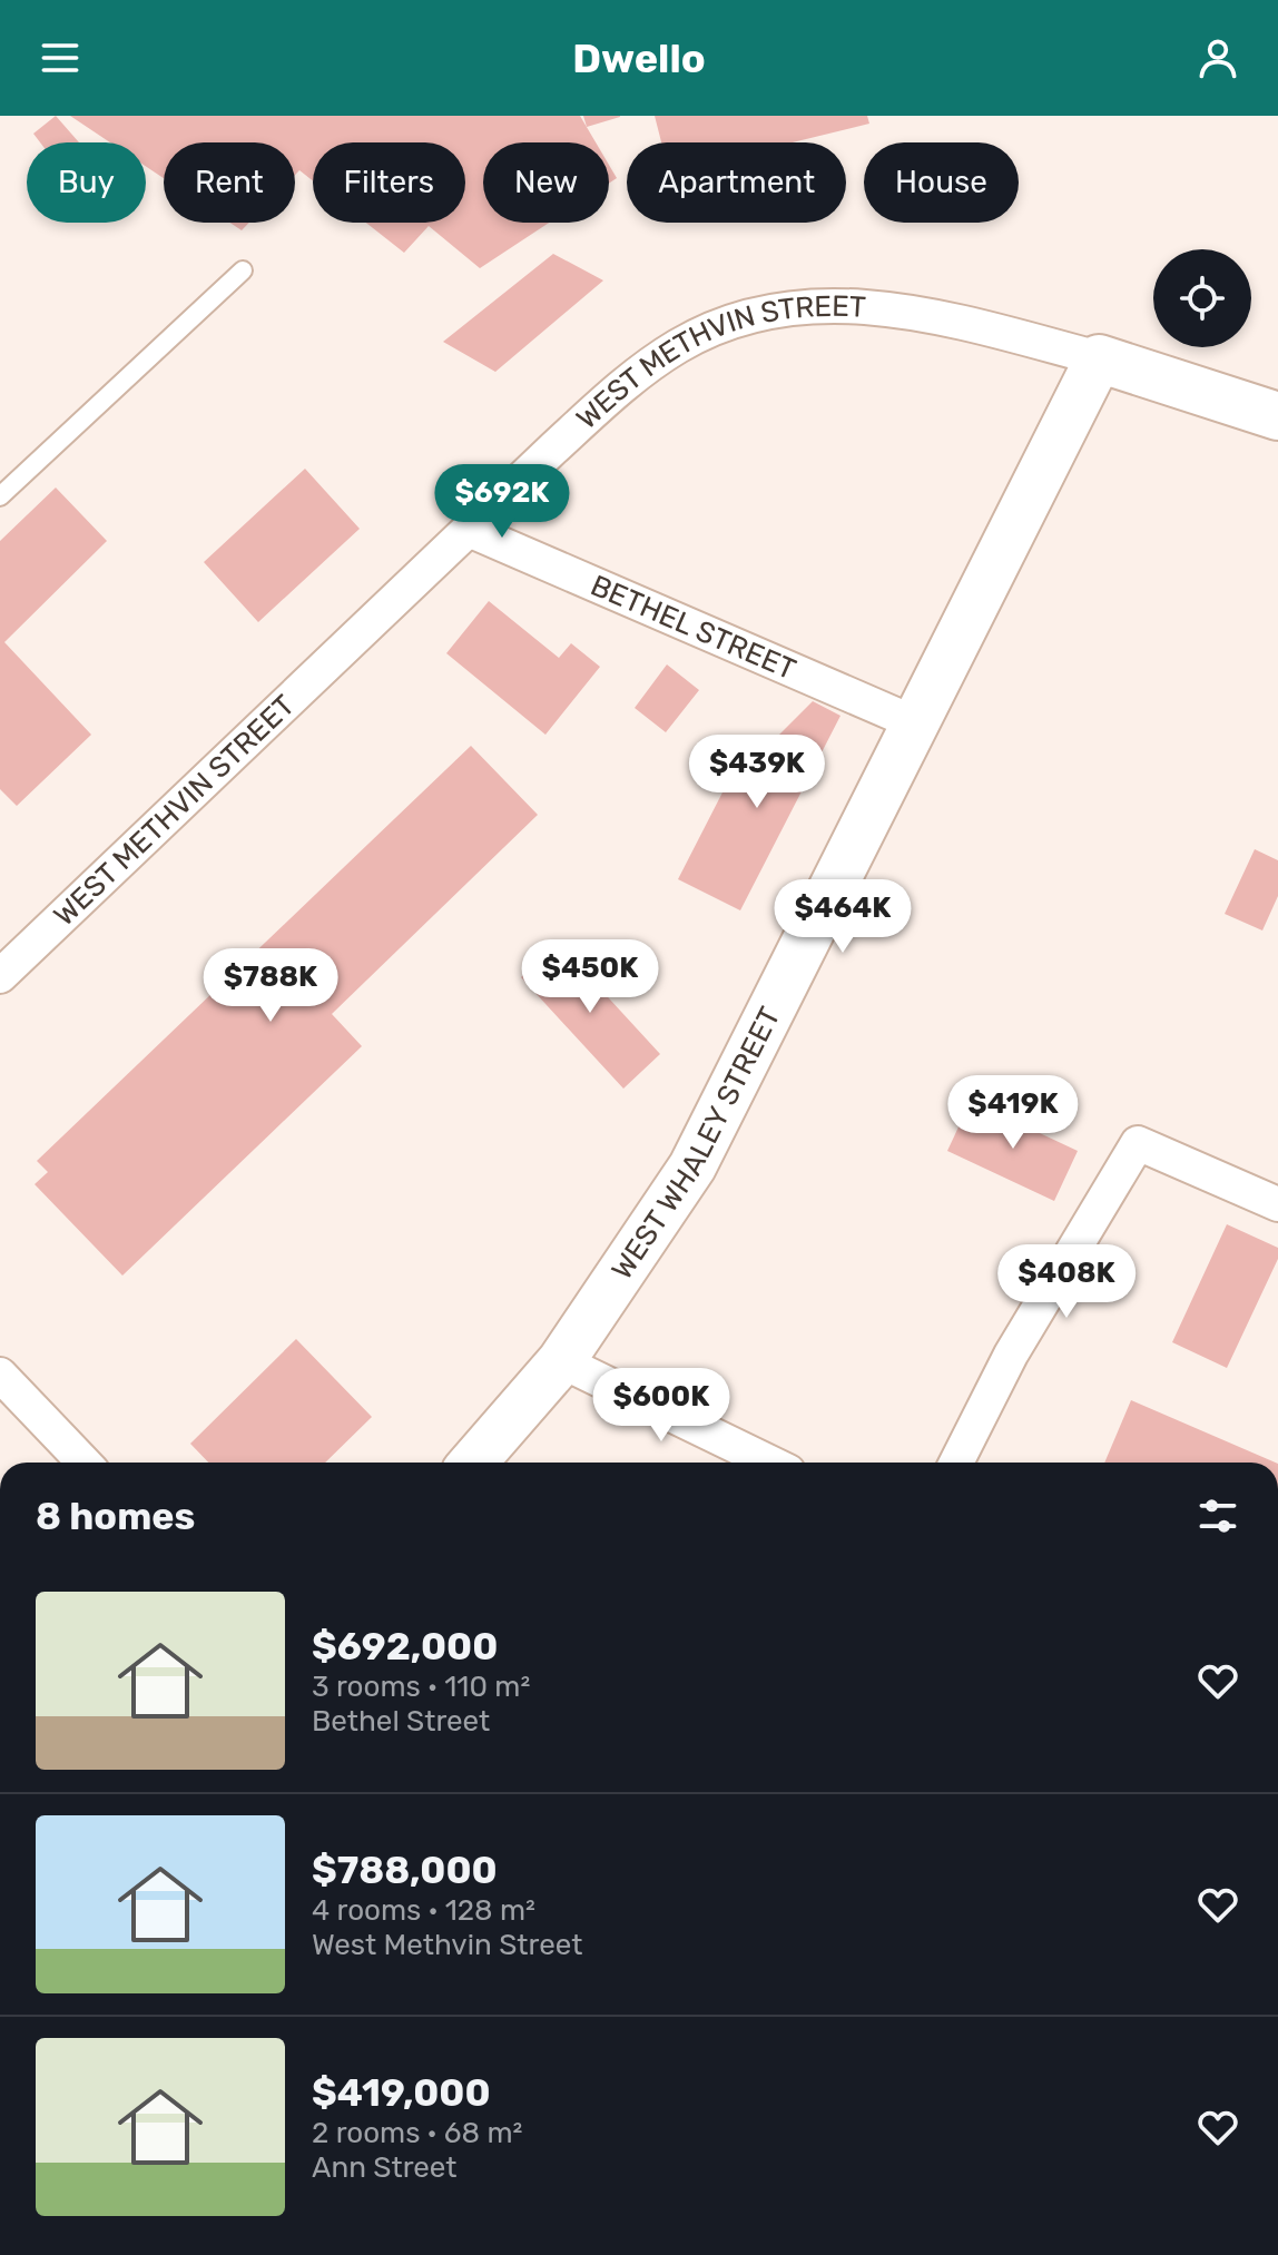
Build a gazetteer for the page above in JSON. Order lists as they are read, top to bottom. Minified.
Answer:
{"streets":{"street":["WEST METHVIN STREET","BETHEL STREET","WEST WHALEY STREET"]},"crossings":[["WEST METHVIN STREET","BETHEL STREET"],["WEST METHVIN STREET","WEST WHALEY STREET"],["BETHEL STREET","WEST WHALEY STREET"]],"page":{"header":"Dwello","chip":["Buy","Rent","Filters","New","Apartment","House"],"price":["$692K","$439K","$464K","$450K","$788K","$419K","$408K","$600K"],"heading":"8 homes","list":[{"name":"$692,000","note":"3 rooms · 110 m² · Bethel Street"},{"name":"$788,000","note":"4 rooms · 128 m² · West Methvin Street"},{"name":"$419,000","note":"2 rooms · 68 m² · Ann Street"}]}}
